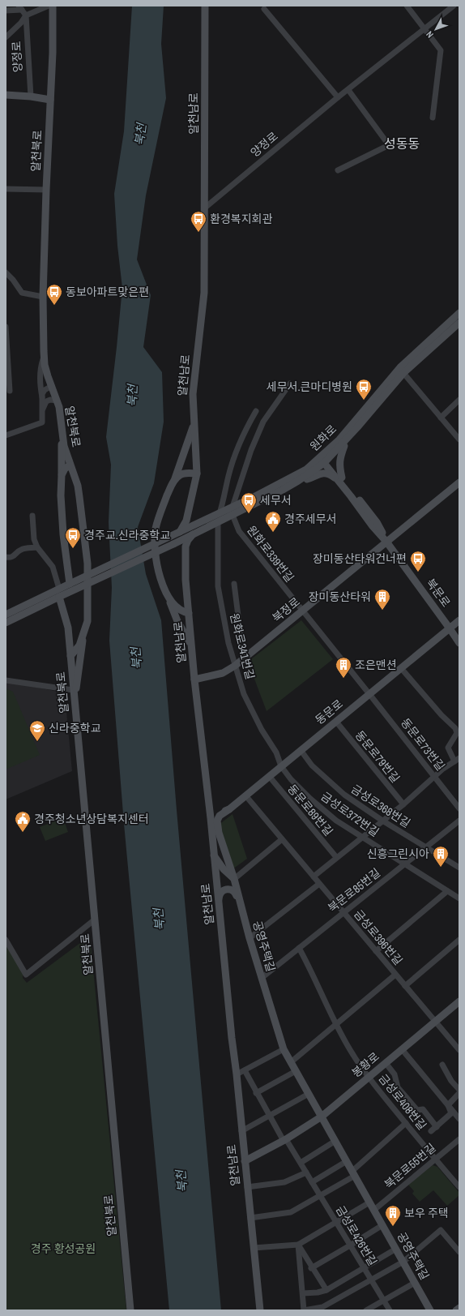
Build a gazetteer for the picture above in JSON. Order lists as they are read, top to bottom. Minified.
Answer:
{"streets":{"street":["양정로","알천남로","알천북로","원화로","원화로339번길","북문로","북정로","원화로341번길","동문로","동문로73번길","동문로79번길","금성로368번길","동문로89번길","금성로372번길","북문로85번길","금성로396번길","공영주택길","봉황로","금성로408번길","북문로55번길","금성로426번길"]},"crossings":[["양정로","알천남로"],["알천남로","원화로"],["알천남로","북정로"],["알천남로","동문로"],["알천남로","봉황로"],["알천북로","원화로"],["원화로","원화로339번길"],["원화로","북문로"],["원화로","원화로341번길"],["원화로339번길","북정로"],["원화로339번길","동문로"],["원화로339번길","동문로73번길"],["북문로","북정로"],["북문로","동문로"],["북정로","원화로341번길"],["원화로341번길","동문로"],["원화로341번길","금성로372번길"],["동문로","동문로73번길"],["동문로","동문로79번길"],["동문로","금성로368번길"],["동문로","동문로89번길"],["동문로","금성로372번길"],["동문로","금성로396번길"],["동문로","공영주택길"],["금성로368번길","북문로85번길"],["금성로372번길","북문로85번길"],["북문로85번길","금성로396번길"],["북문로85번길","공영주택길"],["북문로85번길","금성로408번길"],["금성로396번길","봉황로"],["금성로396번길","금성로408번길"],["공영주택길","봉황로"],["공영주택길","북문로55번길"],["봉황로","금성로408번길"],["봉황로","금성로426번길"],["금성로408번길","북문로55번길"]],"districts":["성동동"],"water":["북천"],"parks":["경주 황성공원"],"places":{"bus stop":["환경복지회관","동보아파트맞은편","세무서.큰마디병원","세무서","경주교.신라중학교","장미동산타워건너편"],"public building":["경주세무서","경주청소년상담복지센터"],"building":["장미동산타워","조은맨션","신흥그린시아","보우 주택"],"school or university":["신라중학교"]},"north":"bottom left"}
